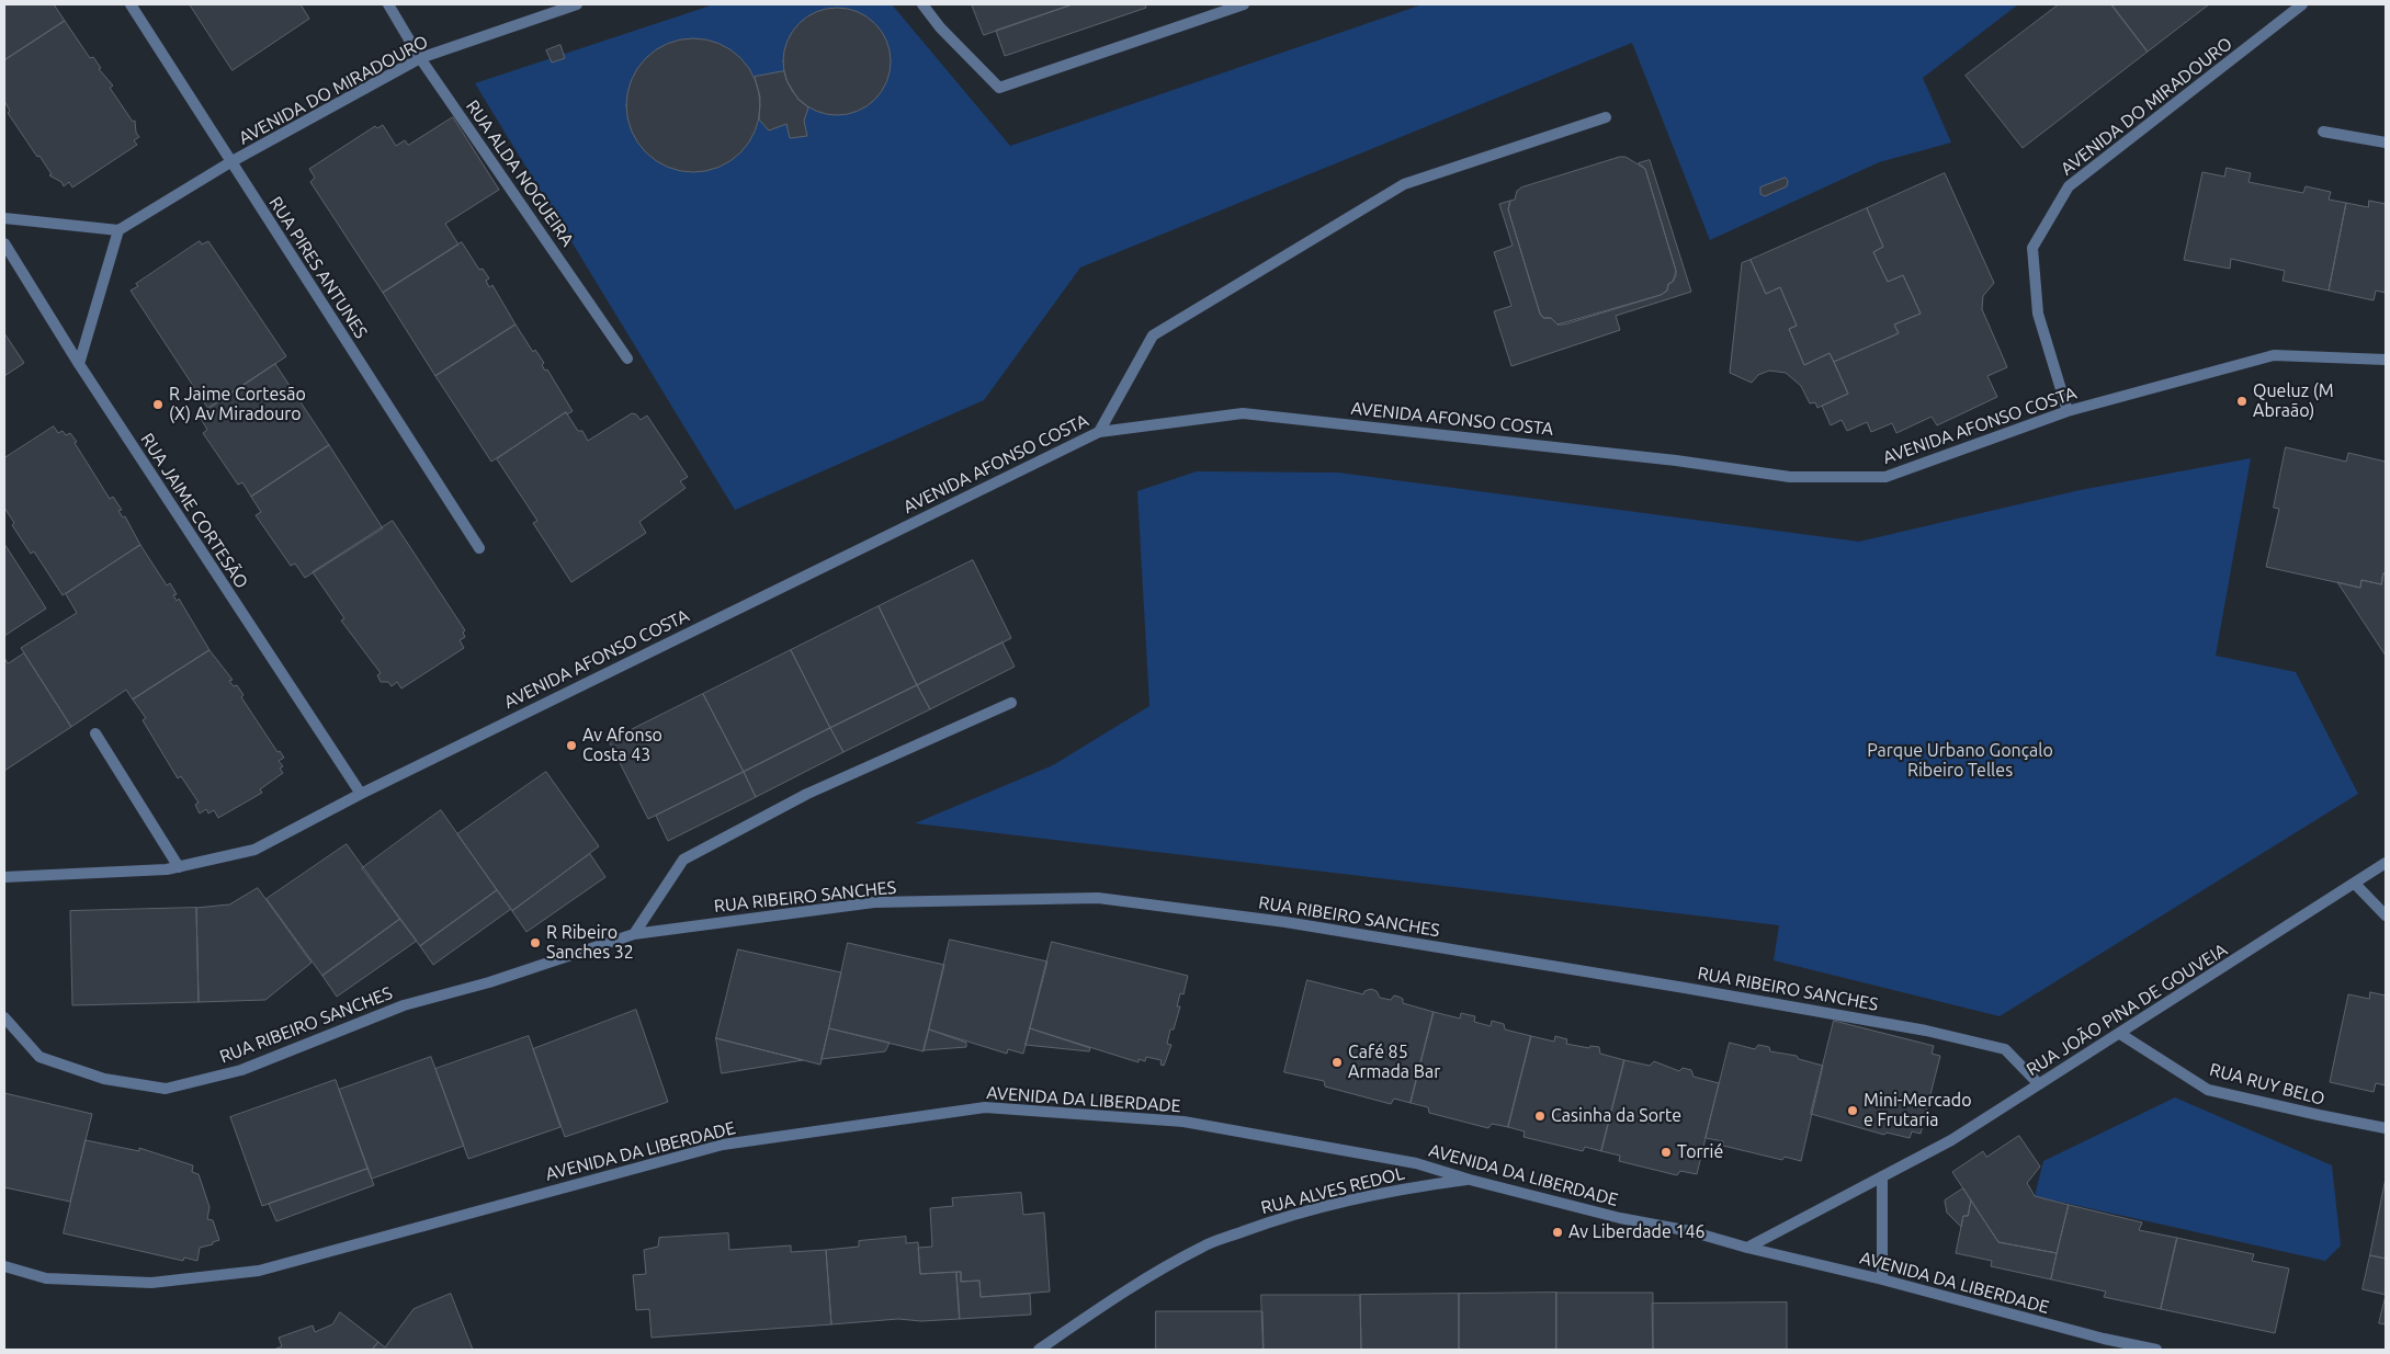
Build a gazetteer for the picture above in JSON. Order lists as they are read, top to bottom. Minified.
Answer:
{"streets":{"street":["AVENIDA DO MIRADOURO","RUA ALDA NOGUEIRA","RUA PIRES ANTUNES","AVENIDA AFONSO COSTA","RUA JAIME CORTESÃO","RUA RIBEIRO SANCHES","RUA JOÃO PINA DE GOUVEIA","RUA RUY BELO","AVENIDA DA LIBERDADE","RUA ALVES REDOL"]},"crossings":[["AVENIDA DO MIRADOURO","RUA ALDA NOGUEIRA"],["AVENIDA DO MIRADOURO","RUA PIRES ANTUNES"],["AVENIDA DO MIRADOURO","AVENIDA AFONSO COSTA"],["AVENIDA AFONSO COSTA","RUA JAIME CORTESÃO"],["RUA RIBEIRO SANCHES","RUA JOÃO PINA DE GOUVEIA"],["RUA JOÃO PINA DE GOUVEIA","RUA RUY BELO"],["RUA JOÃO PINA DE GOUVEIA","AVENIDA DA LIBERDADE"],["AVENIDA DA LIBERDADE","RUA ALVES REDOL"]],"parks":["Parque Urbano Gonçalo Ribeiro Telles"],"places":["Queluz (M Abraão)","R Jaime Cortesão (X) Av Miradouro","Av Afonso Costa 43","R Ribeiro Sanches 32","Café 85 Armada Bar","Mini-Mercado e Frutaria","Casinha da Sorte","Torrié","Av Liberdade 146"]}
